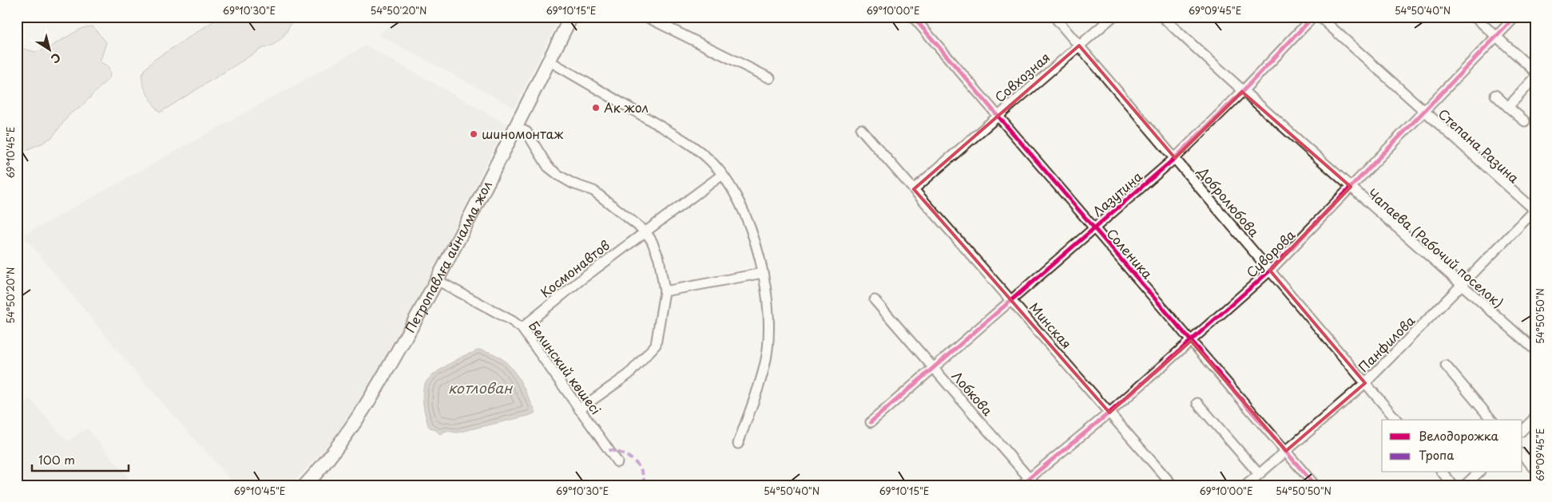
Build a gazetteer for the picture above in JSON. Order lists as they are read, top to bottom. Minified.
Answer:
{"streets":{"highway":["Петропавлға айналма жол"],"street":["Совхозная","Степана Разина","Лазутина","Добролюбова","Чапаева (Рабочий поселок)","Соленика","Суворова","Космонавтов","Минская","Панфилова","Белинский көшесі","Лобкова"]},"crossings":[["Совхозная","Добролюбова"],["Совхозная","Соленика"],["Совхозная","Минская"],["Степана Разина","Суворова"],["Степана Разина","Панфилова"],["Лазутина","Добролюбова"],["Лазутина","Чапаева (Рабочий поселок)"],["Лазутина","Соленика"],["Лазутина","Минская"],["Лазутина","Лобкова"],["Добролюбова","Суворова"],["Добролюбова","Панфилова"],["Чапаева (Рабочий поселок)","Суворова"],["Чапаева (Рабочий поселок)","Панфилова"],["Соленика","Суворова"],["Соленика","Панфилова"],["Суворова","Минская"],["Суворова","Лобкова"],["Петропавлға айналма жол","Белинский көшесі"],["Космонавтов","Белинский көшесі"]],"water":["котлован"],"places":["Ак жол","шиномонтаж"],"legend":["Велодорожка","Тропа"],"scale_bar":"100 m","north":"bottom right","coordinates":["69°10'30\"E","54°50'20\"N","69°10'15\"E","69°10'00\"E","69°09'45\"E","54°50'40\"N","69°10'45\"E","54°50'50\"N"]}
